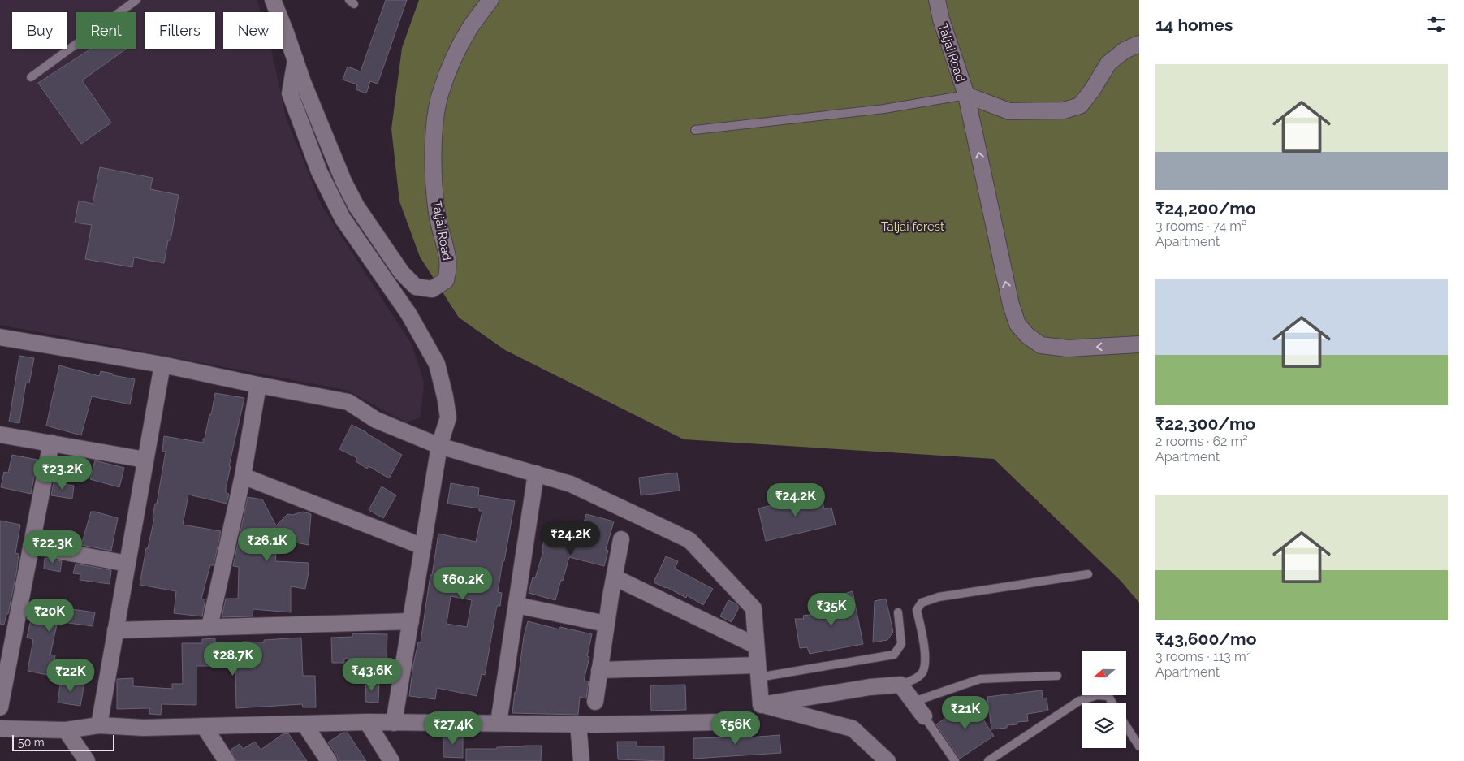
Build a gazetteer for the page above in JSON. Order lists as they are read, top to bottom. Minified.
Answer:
{"streets":{"street":["Taljai Road"]},"parks":["Taljai forest"],"scale_bar":"50 m","north":"left","page":{"heading":"14 homes","chip":["Buy","Rent","Filters","New"],"list":[{"name":"₹24,200/mo","note":"3 rooms · 74 m² · Apartment"},{"name":"₹22,300/mo","note":"2 rooms · 62 m² · Apartment"},{"name":"₹43,600/mo","note":"3 rooms · 113 m² · Apartment"}],"price":["₹23.2K","₹24.2K","₹24.2K","₹26.1K","₹22.3K","₹60.2K","₹35K","₹20K","₹28.7K","₹43.6K","₹22K","₹21K","₹27.4K","₹56K"],"scale":"50 m"}}
